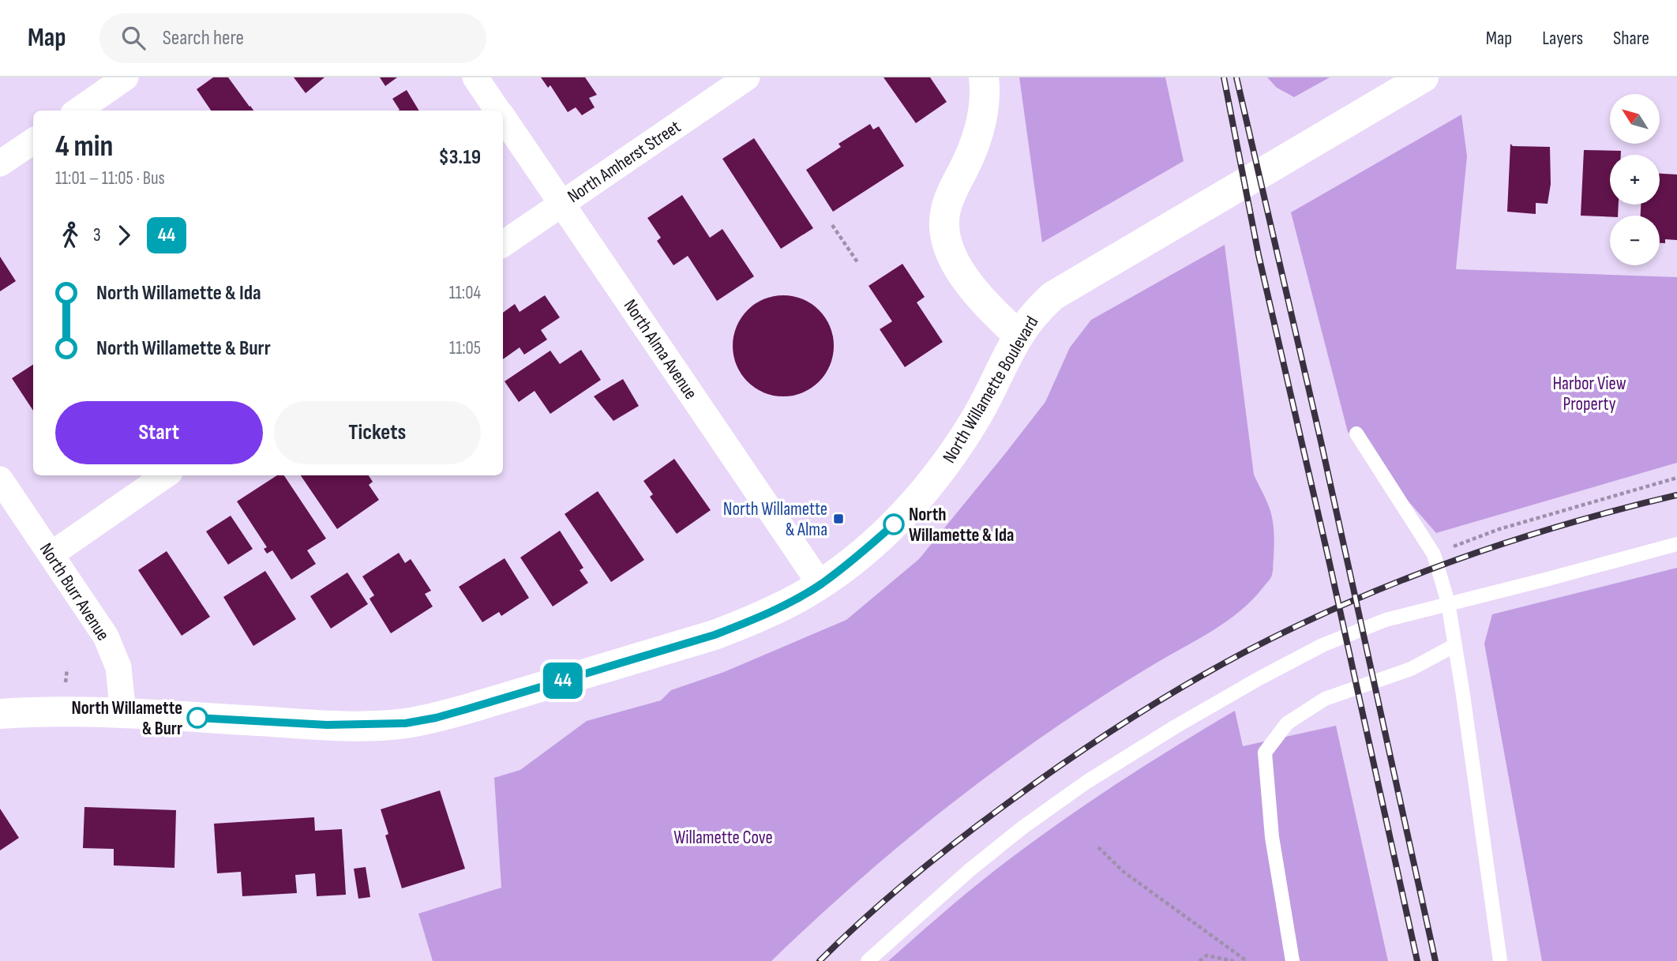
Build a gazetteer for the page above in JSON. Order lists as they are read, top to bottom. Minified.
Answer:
{"streets":{"main road":["North Willamette Boulevard"],"street":["North Amherst Street","North Alma Avenue","North Burr Avenue"]},"crossings":[["North Amherst Street","North Alma Avenue"],["North Alma Avenue","North Willamette Boulevard"],["North Willamette Boulevard","North Burr Avenue"]],"parks":["Harbor View Property","Willamette Cove"],"places":{"transit":["North Willamette & Alma"],"other":["North Willamette & Ida","North Willamette & Burr"]},"lines":["bus line 44"],"north":"top left","page":{"header":"Map","search":"Search here","nav":["Map","Layers","Share"],"on_map":"44","map_buttons":["+","−"],"heading":["4 min","11:01 – 11:05 · Bus","$3.19"],"legs":["3","44"],"list":[{"name":"North Willamette & Ida","value":"11:04"},{"name":"North Willamette & Burr","value":"11:05"}],"buttons":["Start","Tickets"]}}
